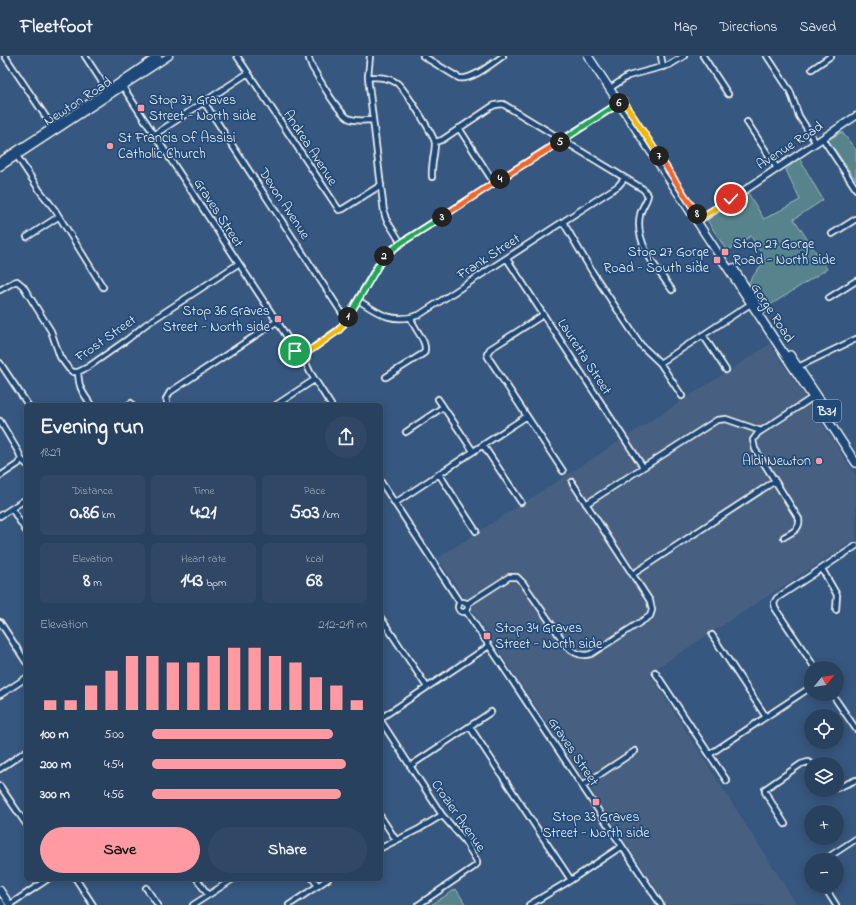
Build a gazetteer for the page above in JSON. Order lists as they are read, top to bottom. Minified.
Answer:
{"streets":{"main road":["Newton Road","Avenue Road","Gorge Road","B31"],"street":["Andrea Avenue","Devon Avenue","Graves Street","Frank Street","Frost Street","Lauretta Street","Crozier Avenue"]},"crossings":[["Newton Road","Graves Street"],["Avenue Road","Gorge Road"],["Graves Street","Frost Street"],["Frank Street","Lauretta Street"]],"places":{"transit":["Stop 37 Graves Street - North side","Stop 27 Gorge Road - North side","Stop 27 Gorge Road - South side","Stop 36 Graves Street - North side","Stop 34 Graves Street - North side","Stop 33 Graves Street - North side"],"other":["St Francis Of Assisi Catholic Church","Aldi Newton"]},"north":"top right","page":{"header":"Fleetfoot","nav":["Map","Directions","Saved"],"pins":["6","5","7","4","8","3","2","1"],"heading":["Evening run","18:29"],"stats":[["Distance","0.86 km"],["Time","4:21"],["Pace","5:03 /km"],["Elevation","8 m"],["Heart rate","143 bpm"],["kcal","68"]],"chart":["Elevation","212–219 m"],"map_buttons":["+","−"],"list":[{"name":"100 m","note":"5:00"},{"name":"200 m","note":"4:54"},{"name":"300 m","note":"4:56"}],"buttons":["Save","Share"]}}
